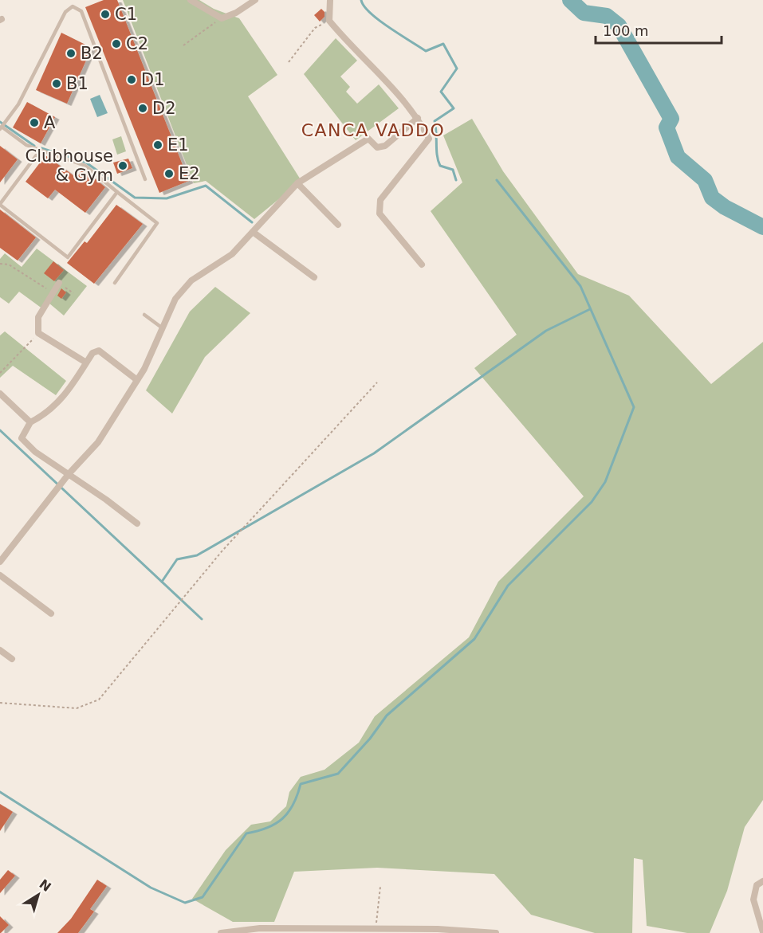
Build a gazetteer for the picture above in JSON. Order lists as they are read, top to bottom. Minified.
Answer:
{"districts":["CANCA VADDO"],"places":["C1","C2","B2","D1","B1","D2","A","E1","Clubhouse & Gym","E2"],"scale_bar":"100 m","north":"top right"}
